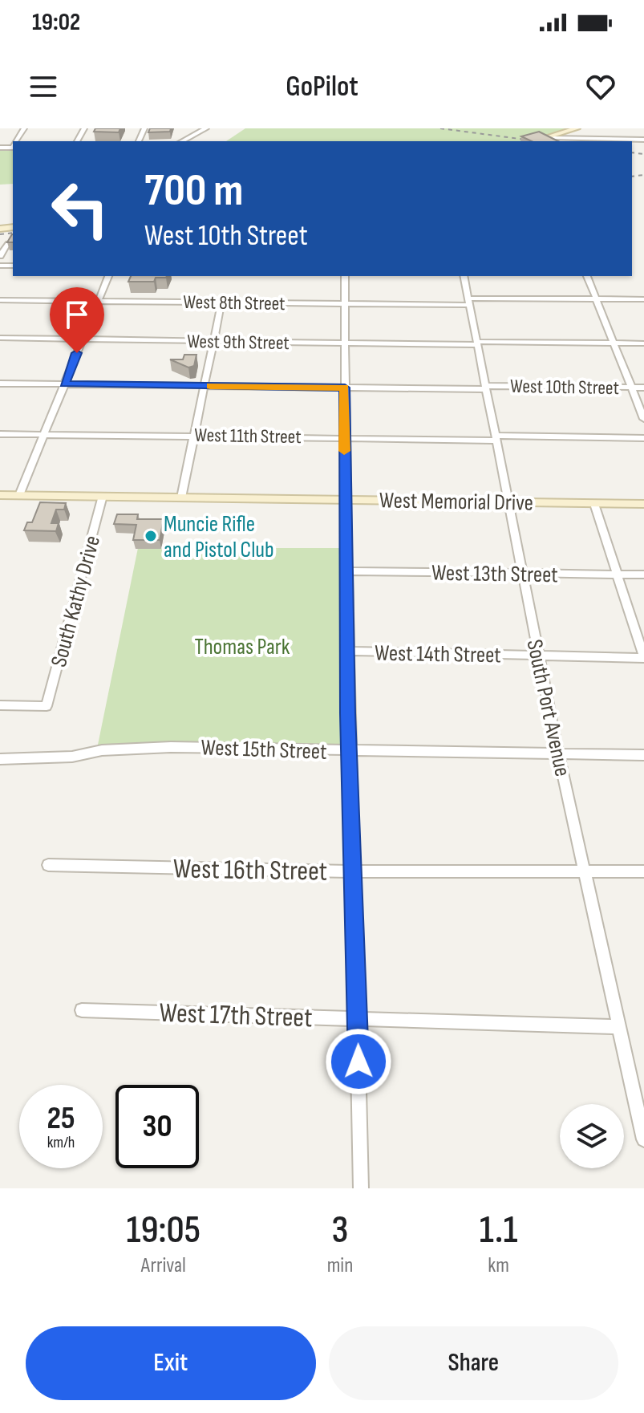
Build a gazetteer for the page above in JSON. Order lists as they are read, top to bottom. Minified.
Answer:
{"streets":{"main road":["West Memorial Drive"],"street":["West 8th Street","West 9th Street","West 10th Street","West 11th Street","West 13th Street","South Kathy Drive","West 14th Street","South Port Avenue","West 15th Street","West 16th Street","West 17th Street"]},"crossings":[["West 8th Street","South Port Avenue"],["West 9th Street","South Port Avenue"],["West 10th Street","South Port Avenue"],["West 11th Street","South Port Avenue"],["West Memorial Drive","South Kathy Drive"],["West Memorial Drive","South Port Avenue"],["West 13th Street","South Port Avenue"],["West 14th Street","South Port Avenue"],["South Port Avenue","West 15th Street"],["South Port Avenue","West 16th Street"],["South Port Avenue","West 17th Street"]],"parks":["Thomas Park"],"places":["Muncie Rifle and Pistol Club"],"page":{"status":"19:02","header":"GoPilot","turn":["700 m","West 10th Street"],"speed":"25 km/h","limit":"30","eta":["19:05","Arrival","3","min","1.1","km"],"buttons":["Exit","Share"]}}
